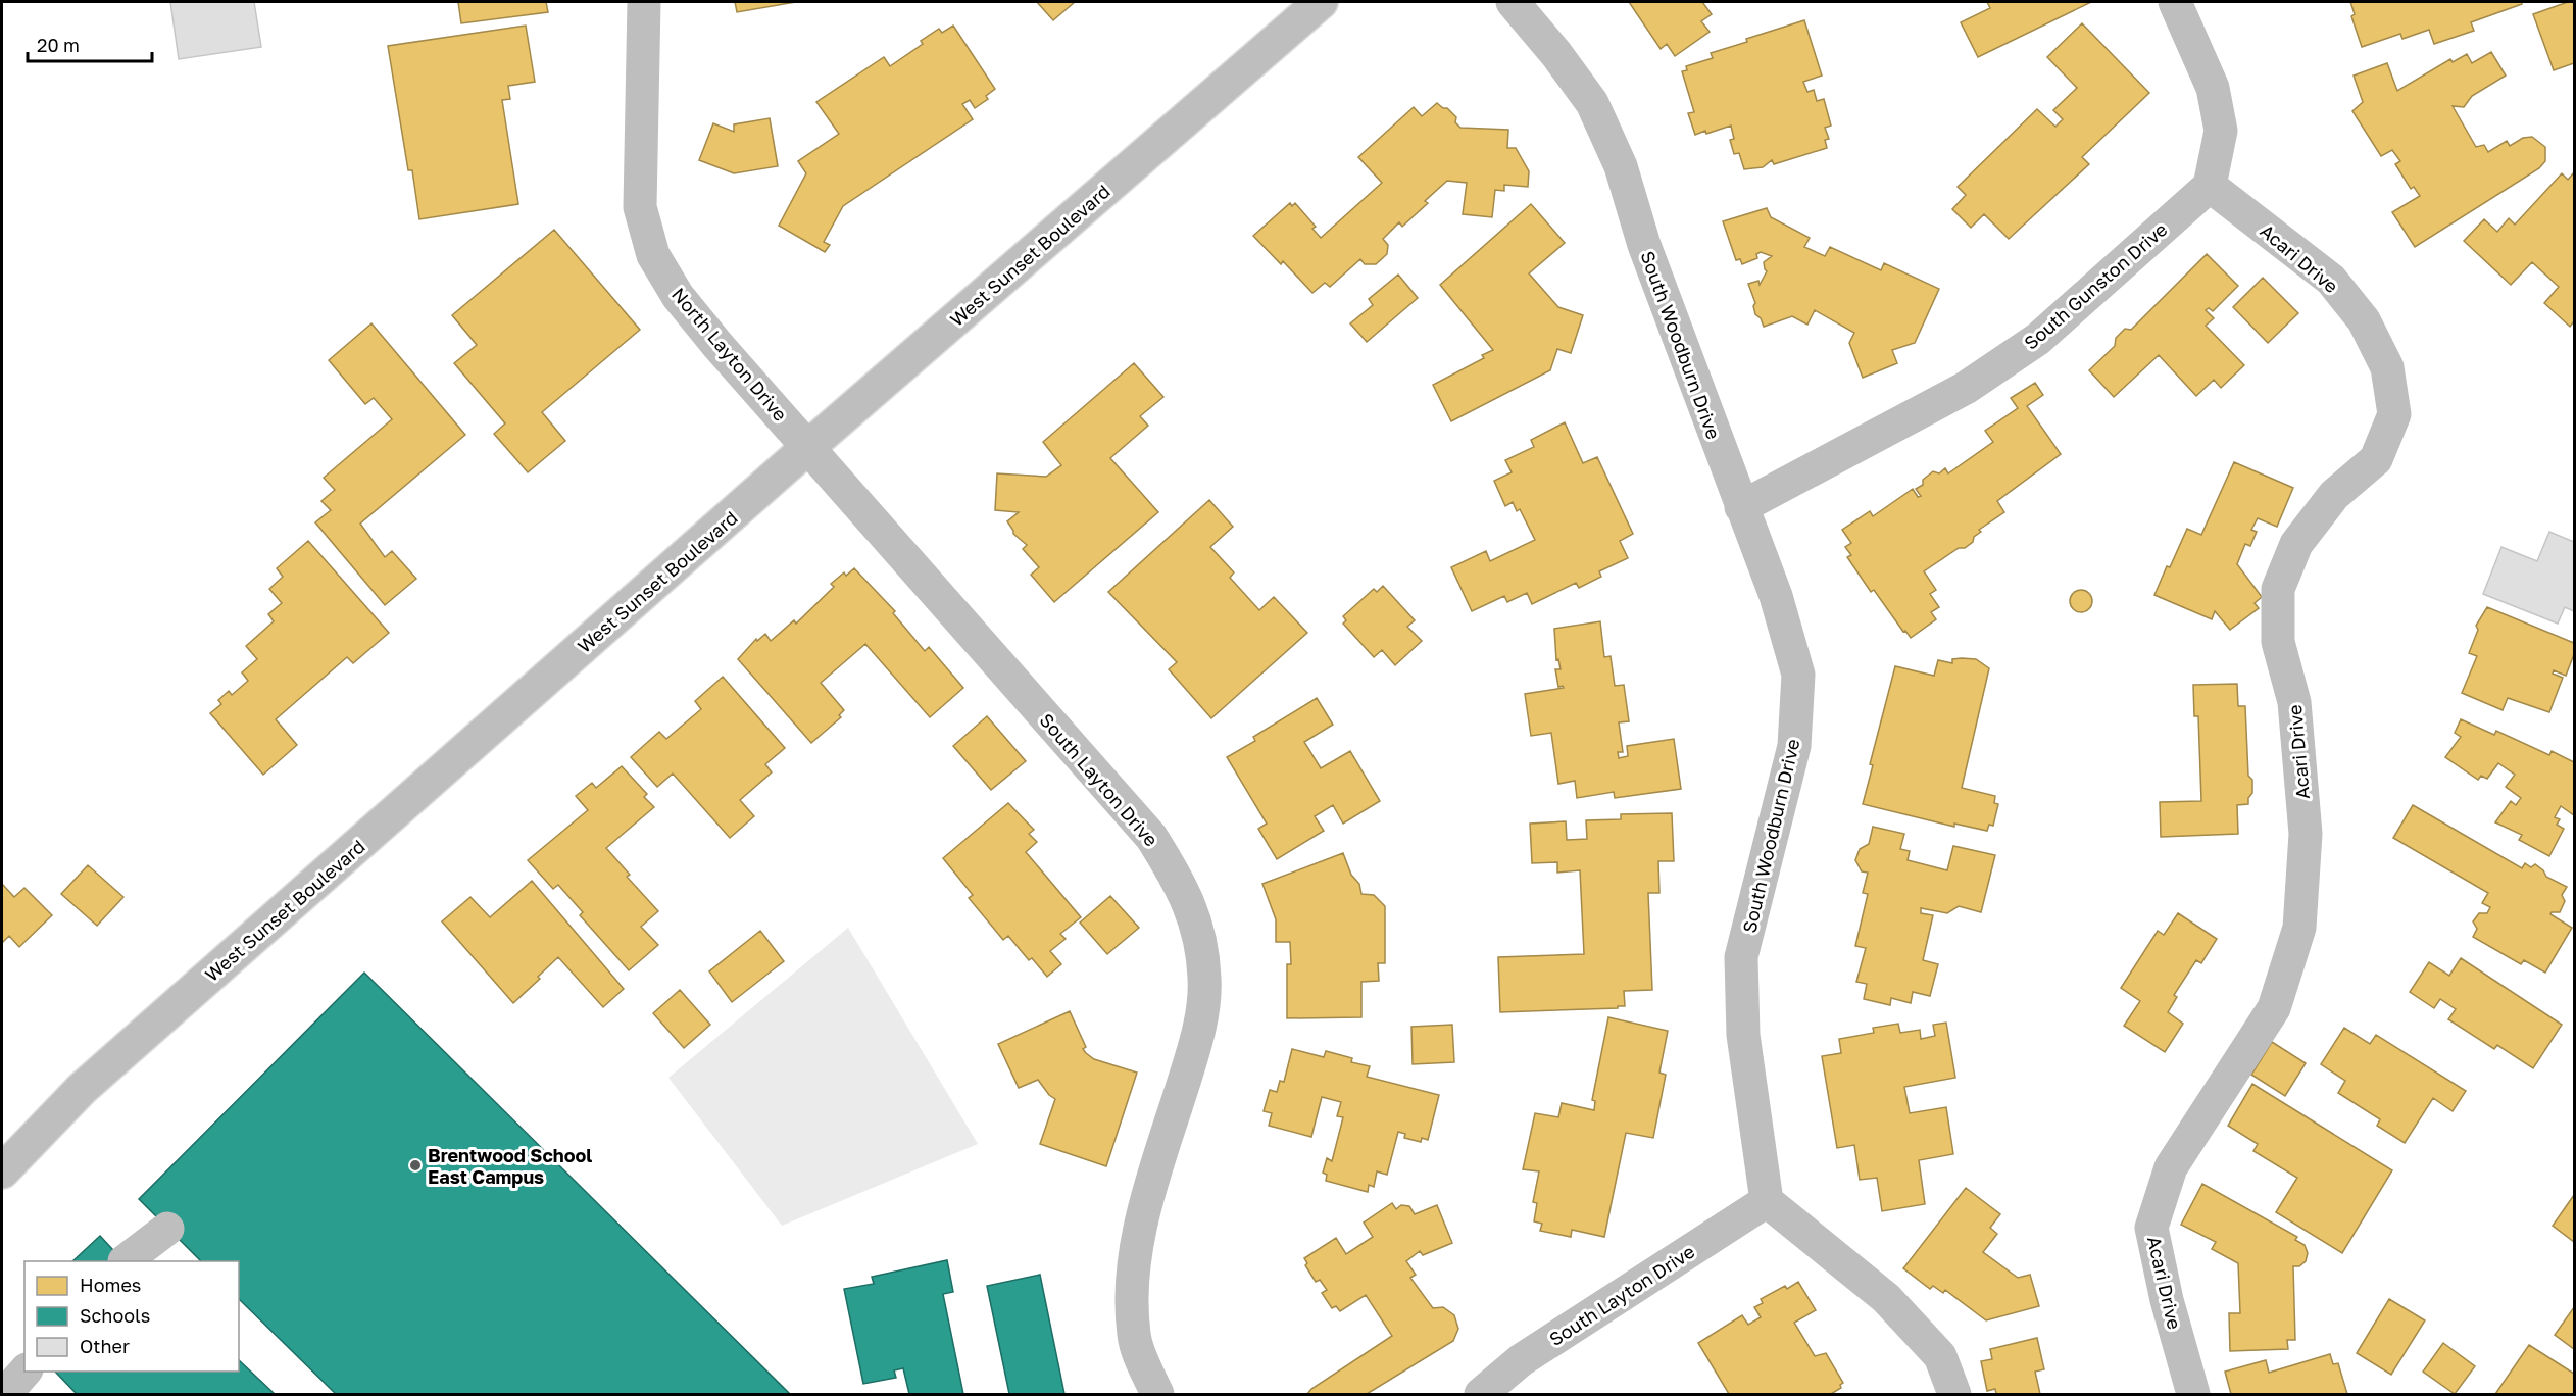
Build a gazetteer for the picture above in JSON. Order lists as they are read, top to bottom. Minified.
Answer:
{"streets":{"street":["West Sunset Boulevard","Acari Drive","South Gunston Drive","South Woodburn Drive","North Layton Drive","South Layton Drive"]},"crossings":[["West Sunset Boulevard","North Layton Drive"],["West Sunset Boulevard","South Layton Drive"],["Acari Drive","South Gunston Drive"],["South Gunston Drive","South Woodburn Drive"],["South Woodburn Drive","South Layton Drive"],["North Layton Drive","South Layton Drive"]],"places":["Brentwood School East Campus"],"legend":["Homes","Schools","Other"],"scale_bar":"20 m"}
